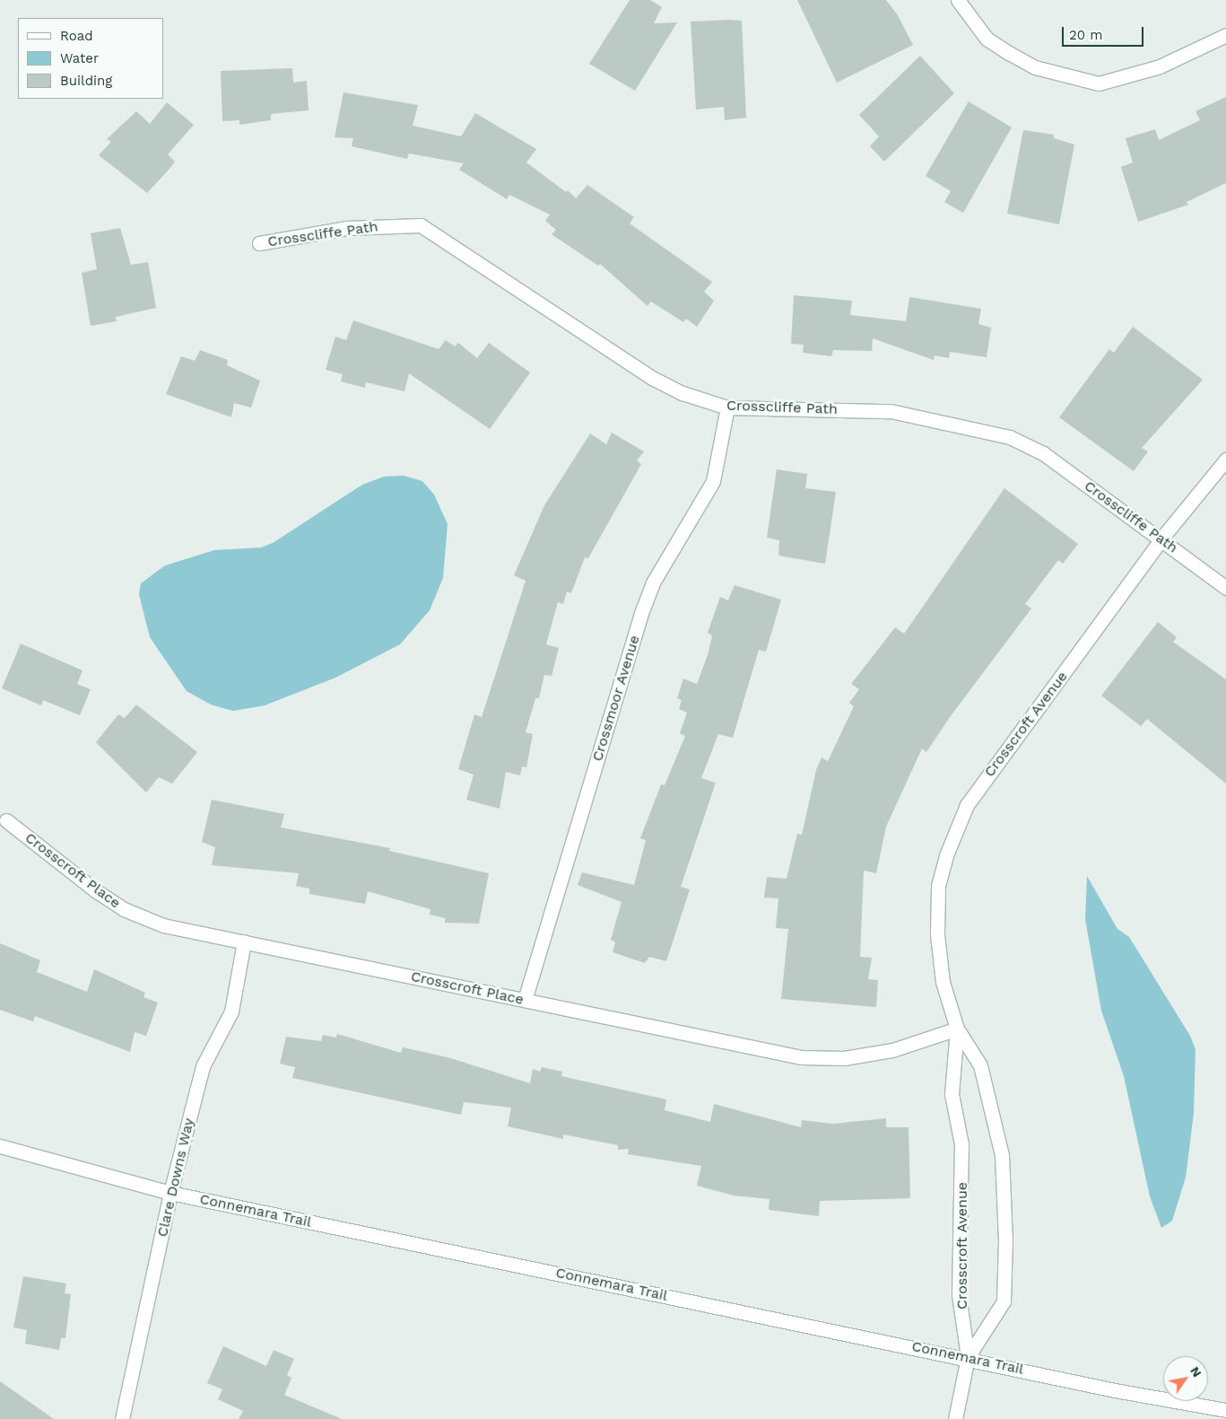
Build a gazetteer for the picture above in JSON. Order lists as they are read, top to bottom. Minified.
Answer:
{"streets":{"street":["Crosscliffe Path","Crossmoor Avenue","Crosscroft Avenue","Crosscroft Place","Clare Downs Way","Connemara Trail"]},"crossings":[["Crosscliffe Path","Crossmoor Avenue"],["Crosscliffe Path","Crosscroft Avenue"],["Crossmoor Avenue","Crosscroft Place"],["Crosscroft Avenue","Crosscroft Place"],["Crosscroft Avenue","Connemara Trail"],["Crosscroft Place","Clare Downs Way"],["Clare Downs Way","Connemara Trail"]],"legend":["Road","Water","Building"],"scale_bar":"20 m","north":"top right"}
